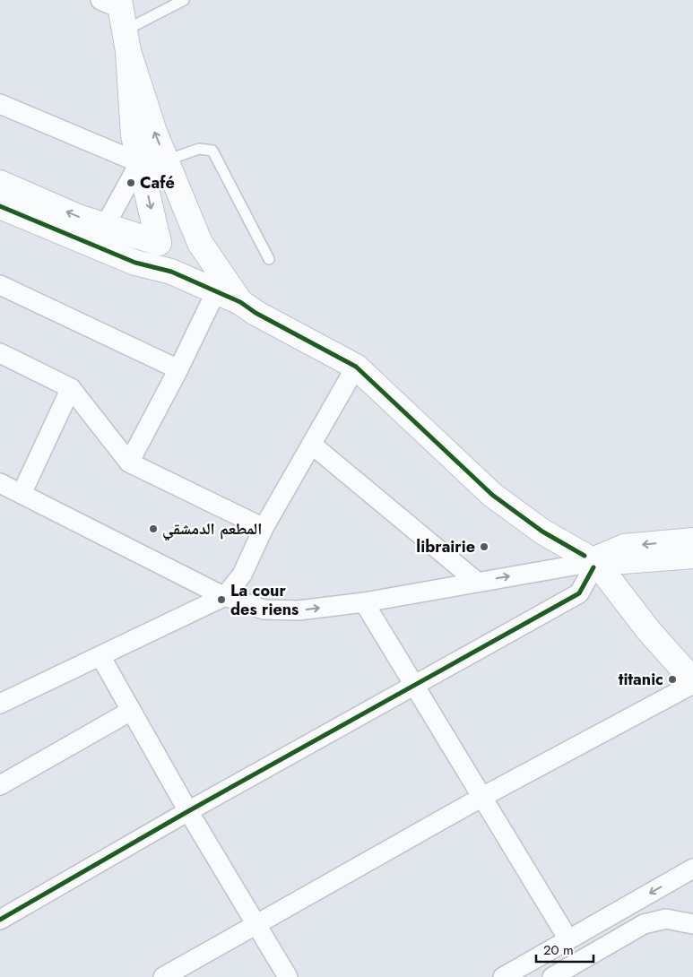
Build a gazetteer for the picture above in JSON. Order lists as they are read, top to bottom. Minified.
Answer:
{"places":["Café","المطعم الدمشقي","librairie","La cour des riens","titanic"],"scale_bar":"20 m"}
